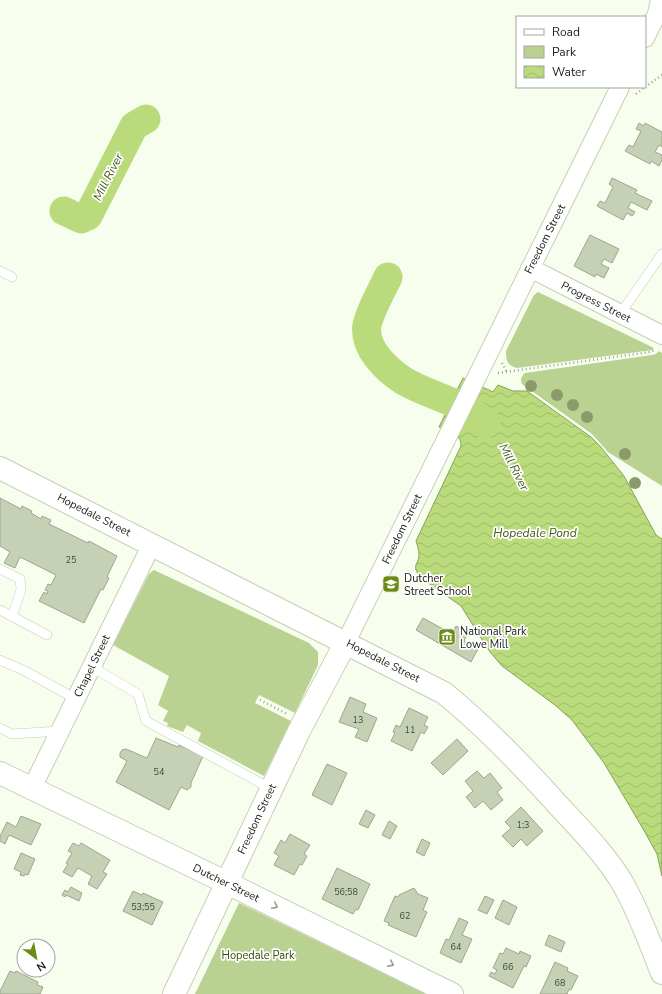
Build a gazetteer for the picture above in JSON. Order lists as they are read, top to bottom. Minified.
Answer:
{"streets":{"street":["Freedom Street","Progress Street","Hopedale Street","Chapel Street","Dutcher Street"]},"crossings":[["Freedom Street","Progress Street"],["Freedom Street","Hopedale Street"],["Freedom Street","Dutcher Street"],["Hopedale Street","Chapel Street"],["Chapel Street","Dutcher Street"]],"one_way":["Dutcher Street"],"water":["Mill River","Hopedale Pond"],"parks":["Hopedale Park"],"places":{"school or university":["Dutcher Street School"],"museum":["National Park Lowe Mill"]},"house_numbers":["25","13","11","54","1;3","56;58","53;55","62","64","66","68"],"legend":["Road","Park","Water"],"north":"bottom right"}
